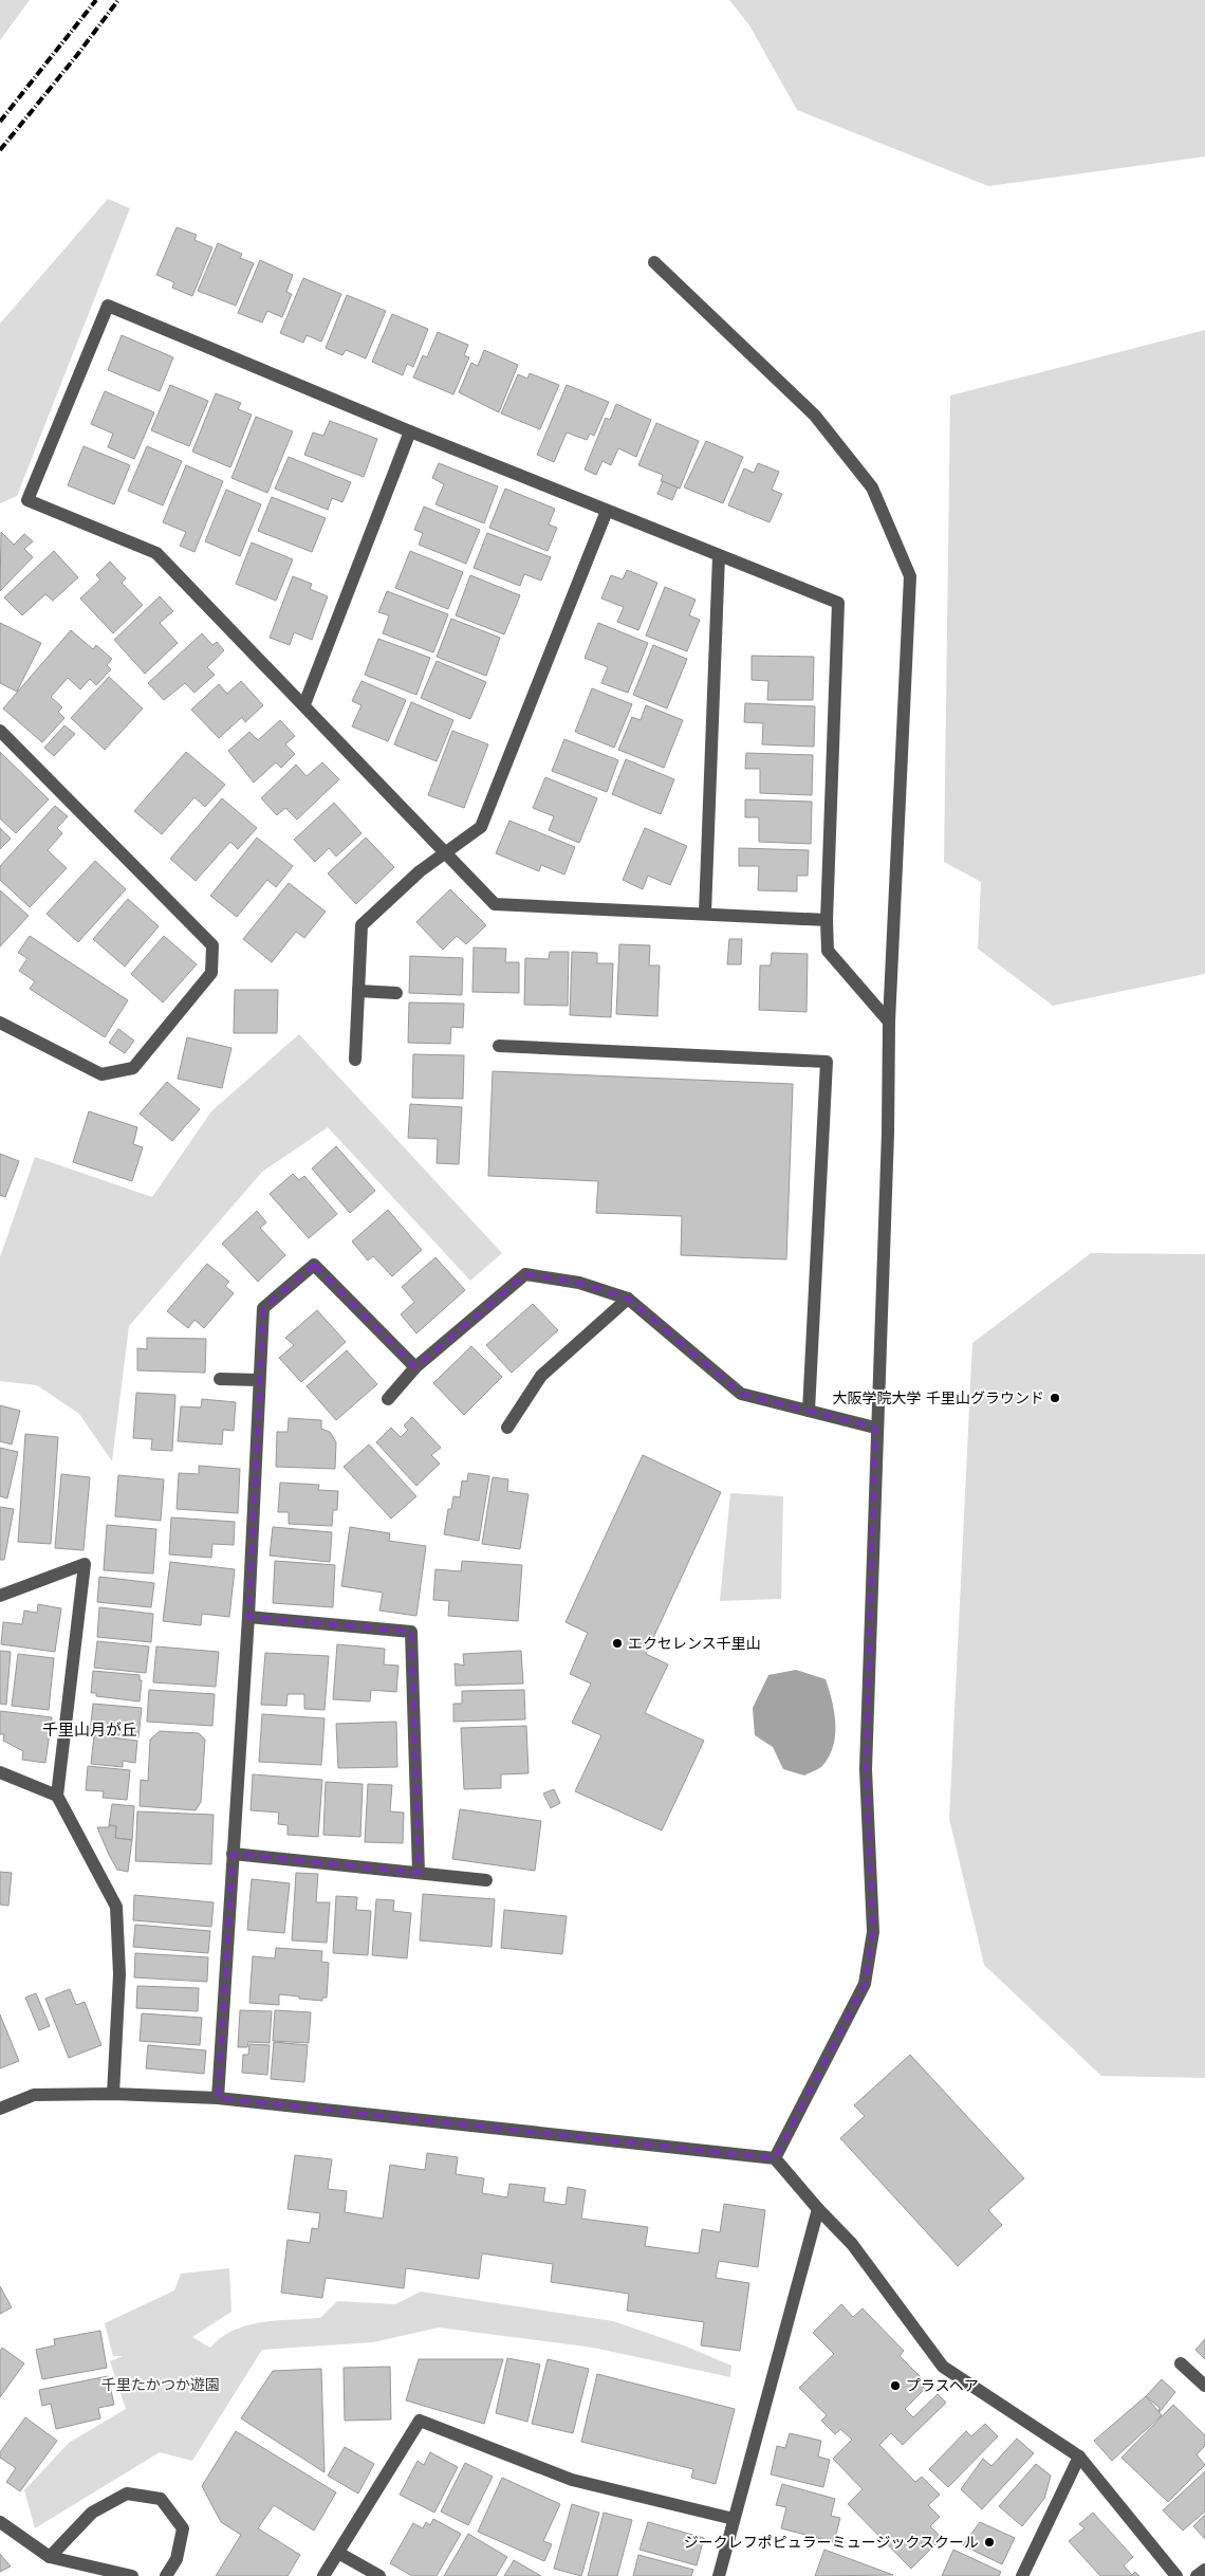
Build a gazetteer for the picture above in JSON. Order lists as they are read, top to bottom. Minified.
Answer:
{"districts":["千里山月が丘"],"parks":["千里たかつか遊園"],"places":["大阪学院大学 千里山グラウンド","エクセレンス千里山","プラスヘア","ジークレフポピュラーミュージックスクール"]}
